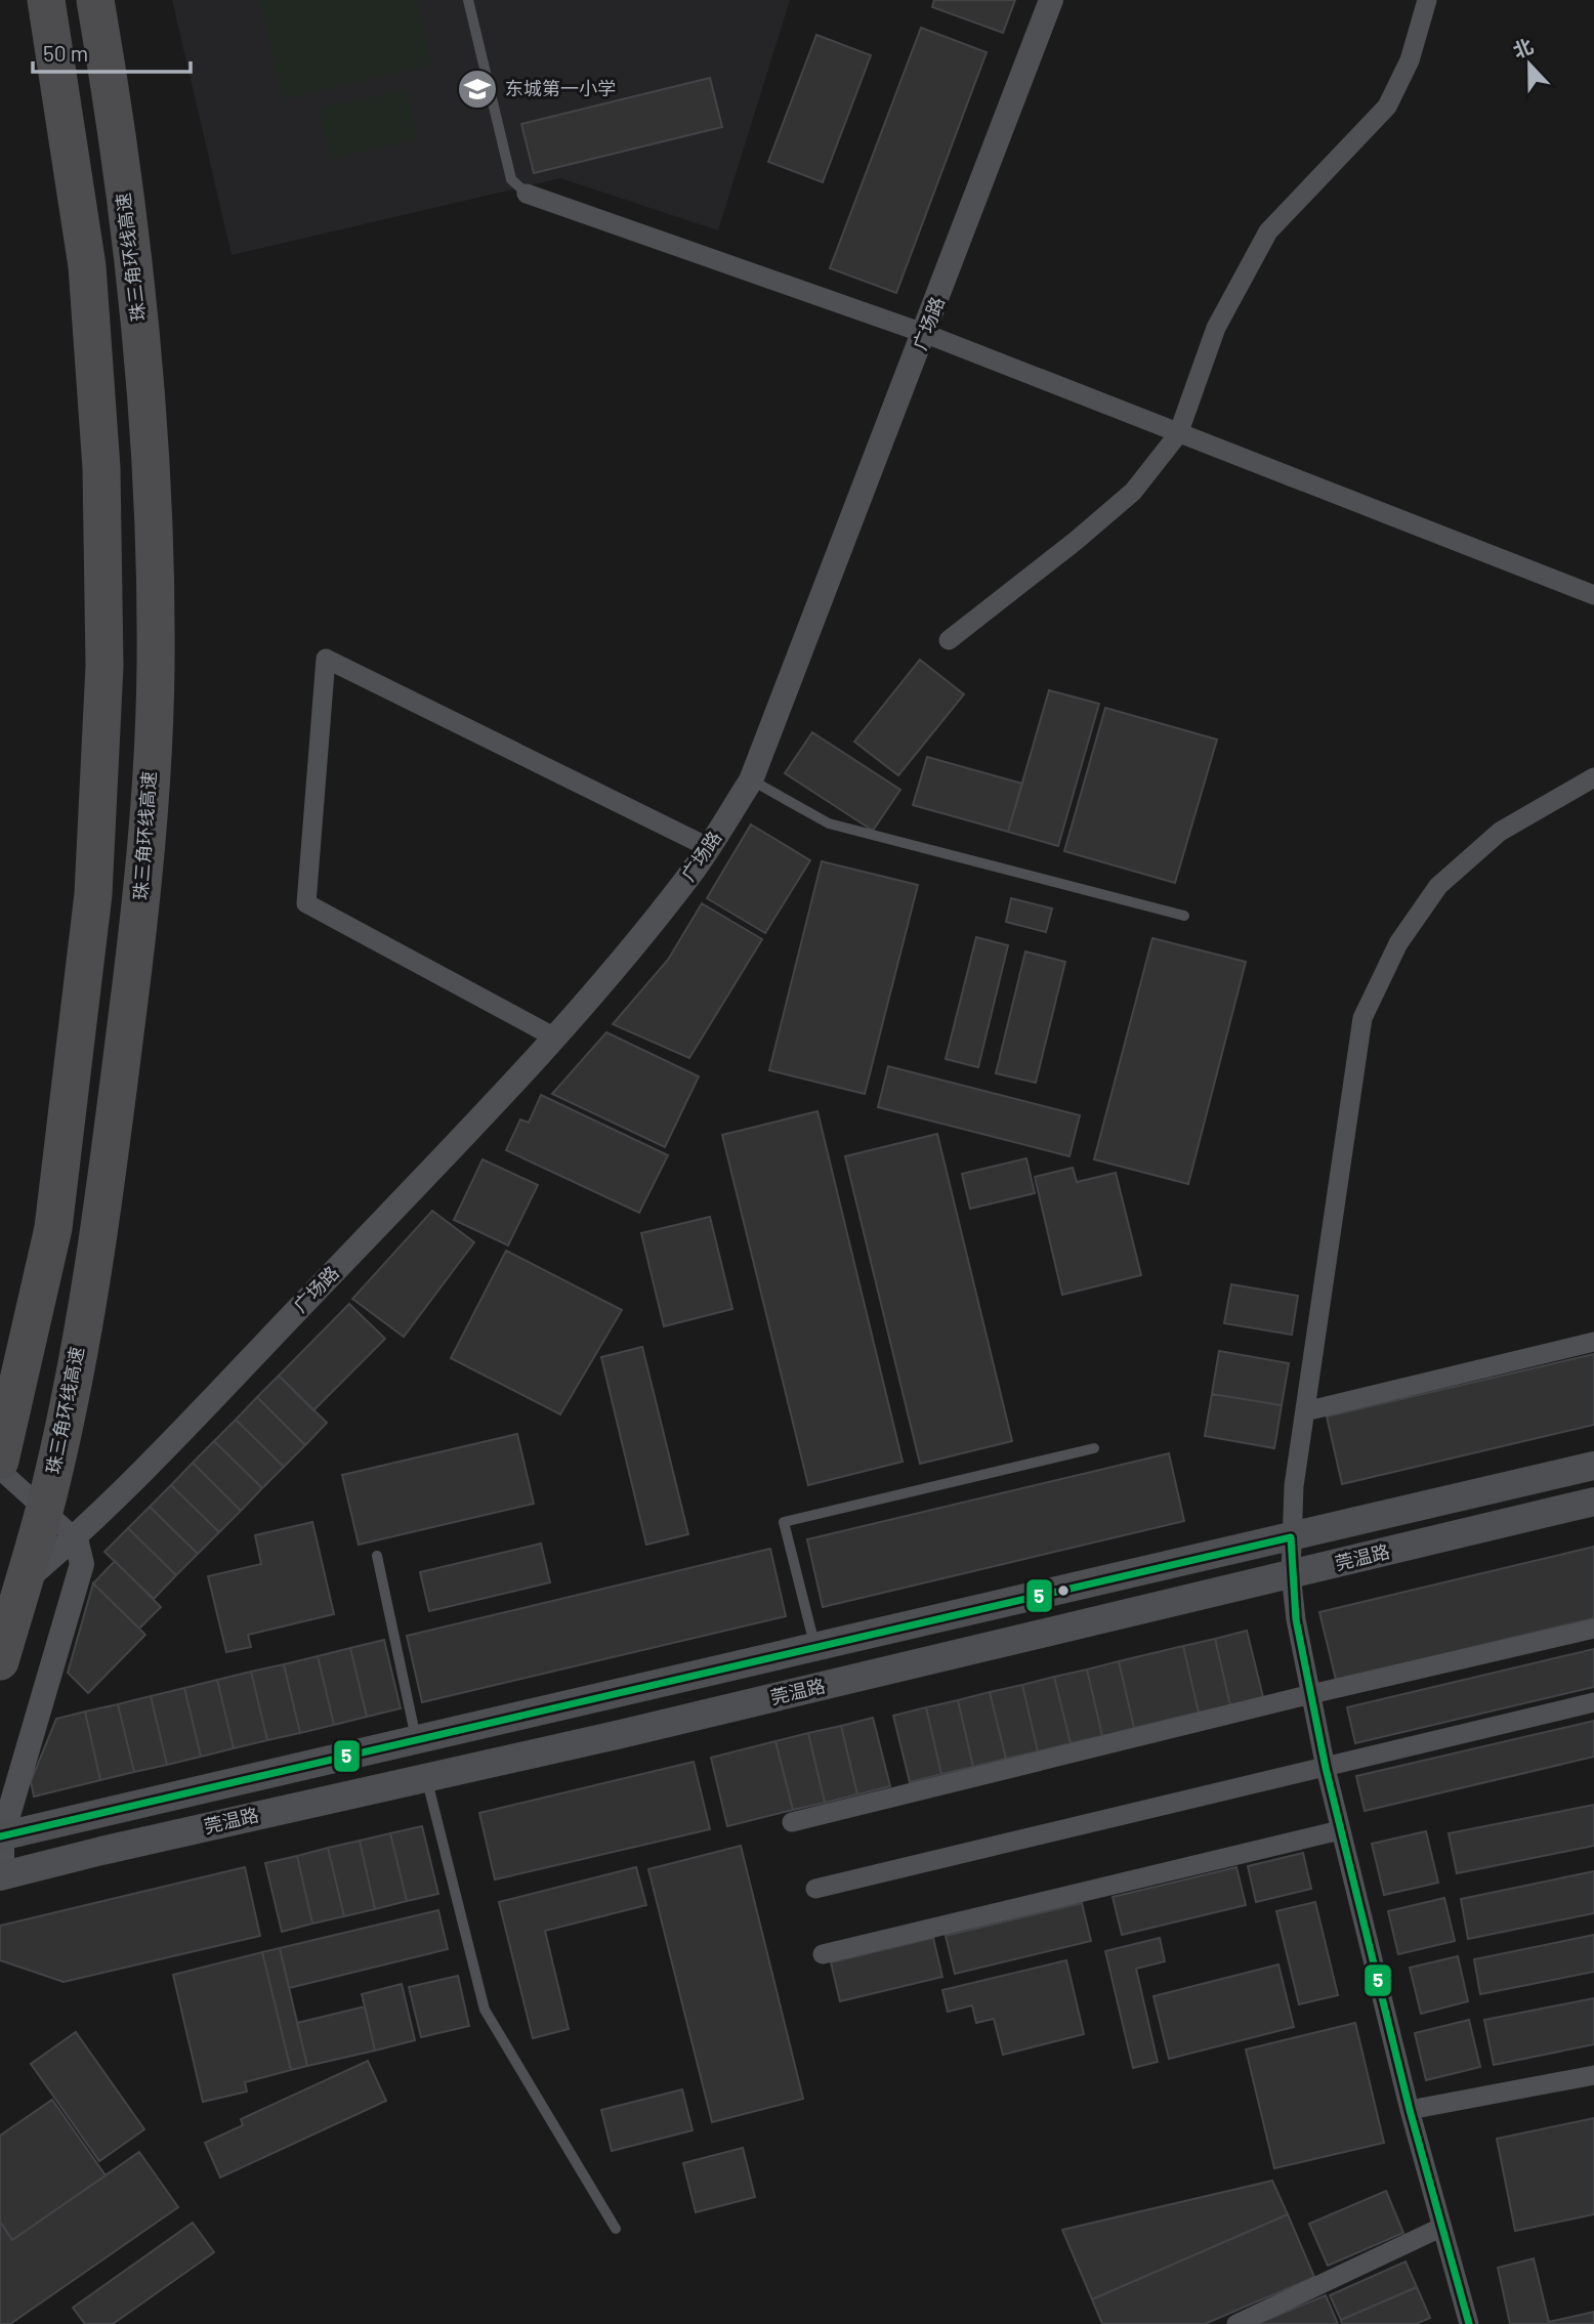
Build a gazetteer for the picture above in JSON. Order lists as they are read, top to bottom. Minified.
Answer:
{"streets":{"highway":["珠三角环线高速"],"main road":["莞温路"],"street":["广场路"]},"places":{"school or university":["东城第一小学"]},"lines":["transit line 5"],"scale_bar":"50 m","north":"top"}
